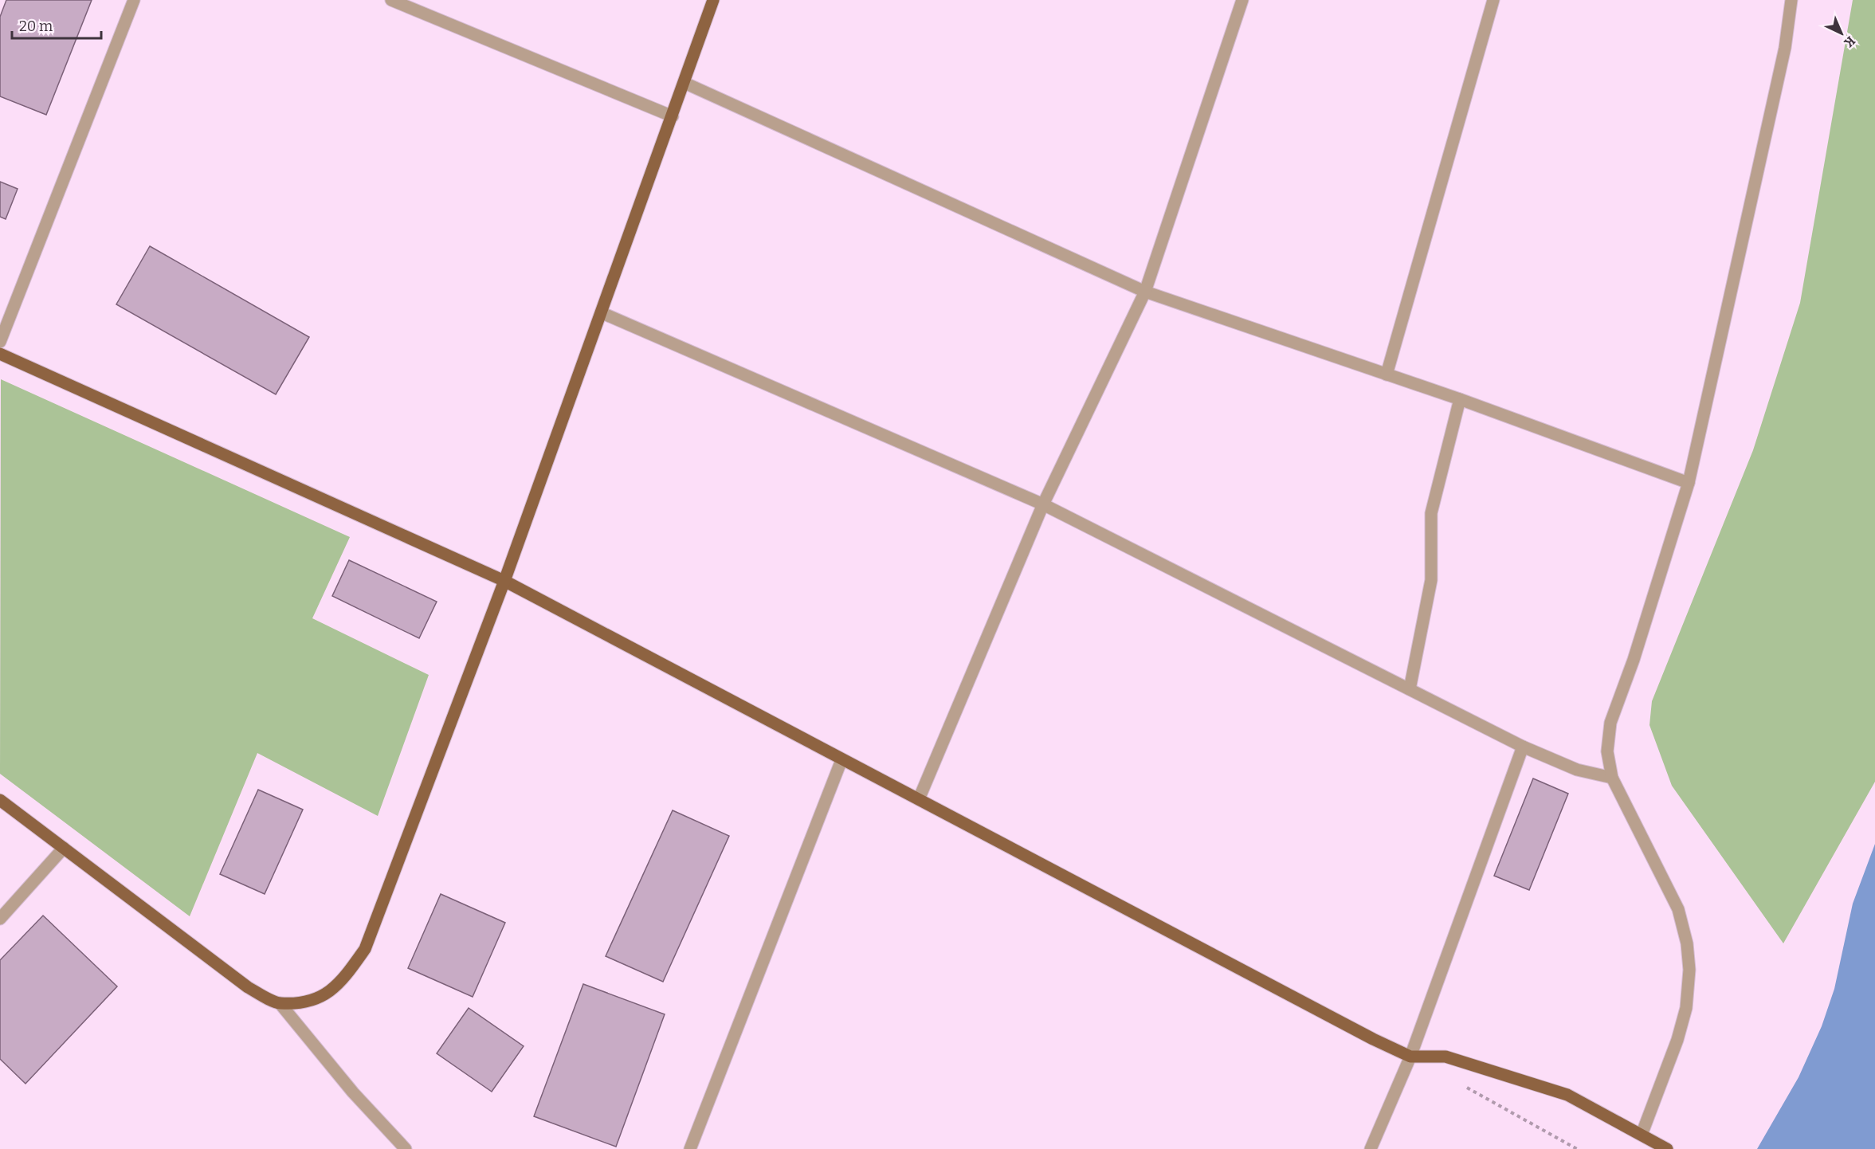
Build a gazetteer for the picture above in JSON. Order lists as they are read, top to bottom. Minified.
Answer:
{"scale_bar":"20 m","north":"bottom right"}
